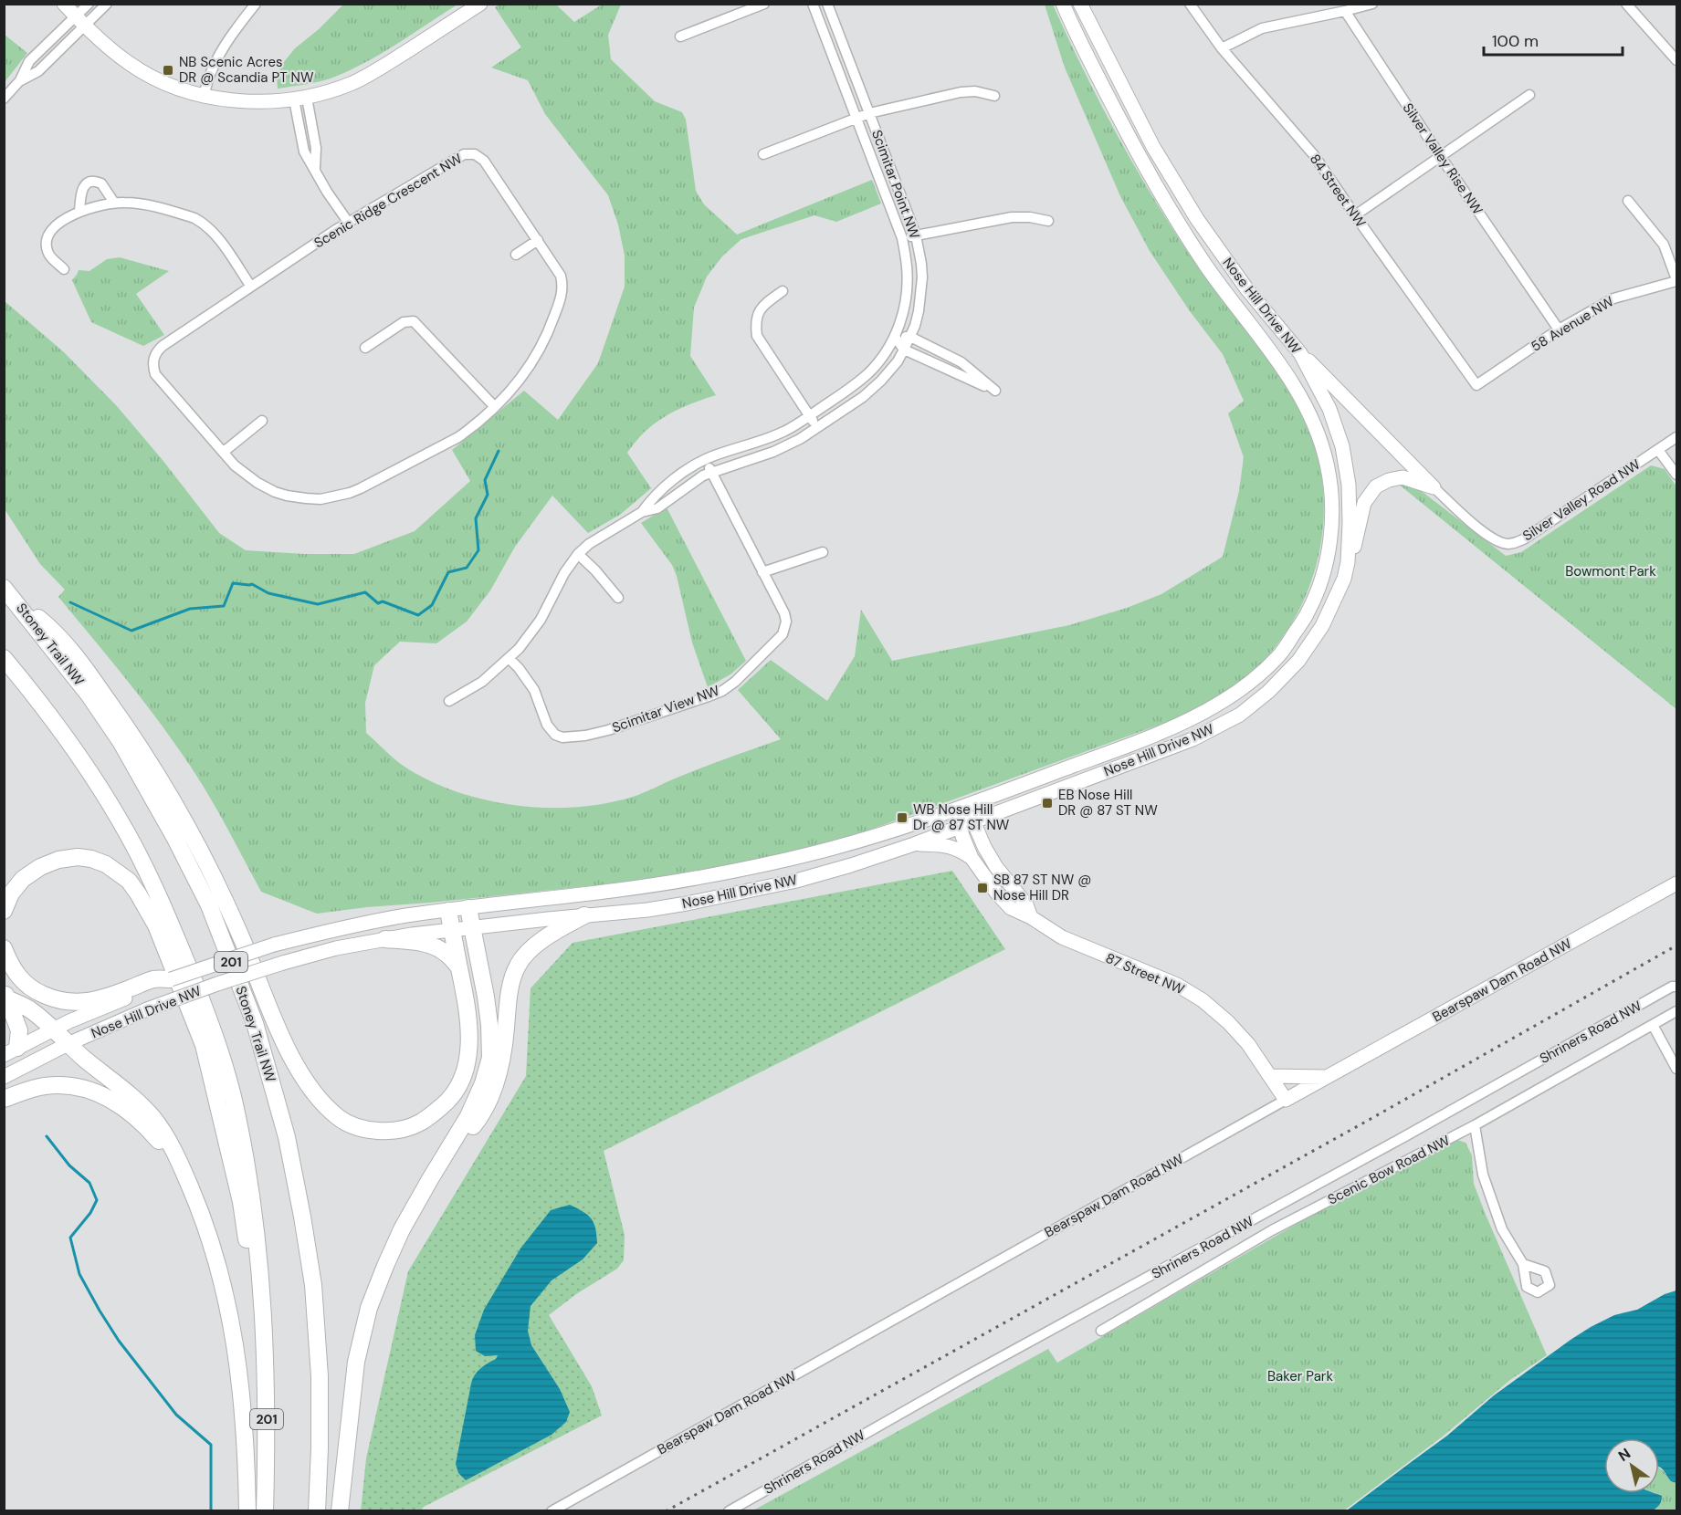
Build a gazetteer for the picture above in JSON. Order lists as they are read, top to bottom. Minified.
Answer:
{"streets":{"highway":["Stoney Trail NW","201"],"main road":["Nose Hill Drive NW","87 Street NW","Bearspaw Dam Road NW"],"street":["Silver Valley Rise NW","Scimitar Point NW","84 Street NW","Scenic Ridge Crescent NW","58 Avenue NW","Silver Valley Road NW","Scimitar View NW","Shriners Road NW","Scenic Bow Road NW"]},"crossings":[["Silver Valley Rise NW","58 Avenue NW"],["Scimitar Point NW","Scimitar View NW"],["84 Street NW","58 Avenue NW"],["Nose Hill Drive NW","87 Street NW"],["87 Street NW","Bearspaw Dam Road NW"]],"parks":["Bowmont Park","Baker Park"],"places":{"transit":["NB Scenic Acres DR @ Scandia PT NW","EB Nose Hill DR @ 87 ST NW","WB Nose Hill Dr @ 87 ST NW","SB 87 ST NW @ Nose Hill DR"]},"scale_bar":"100 m","north":"top left"}
